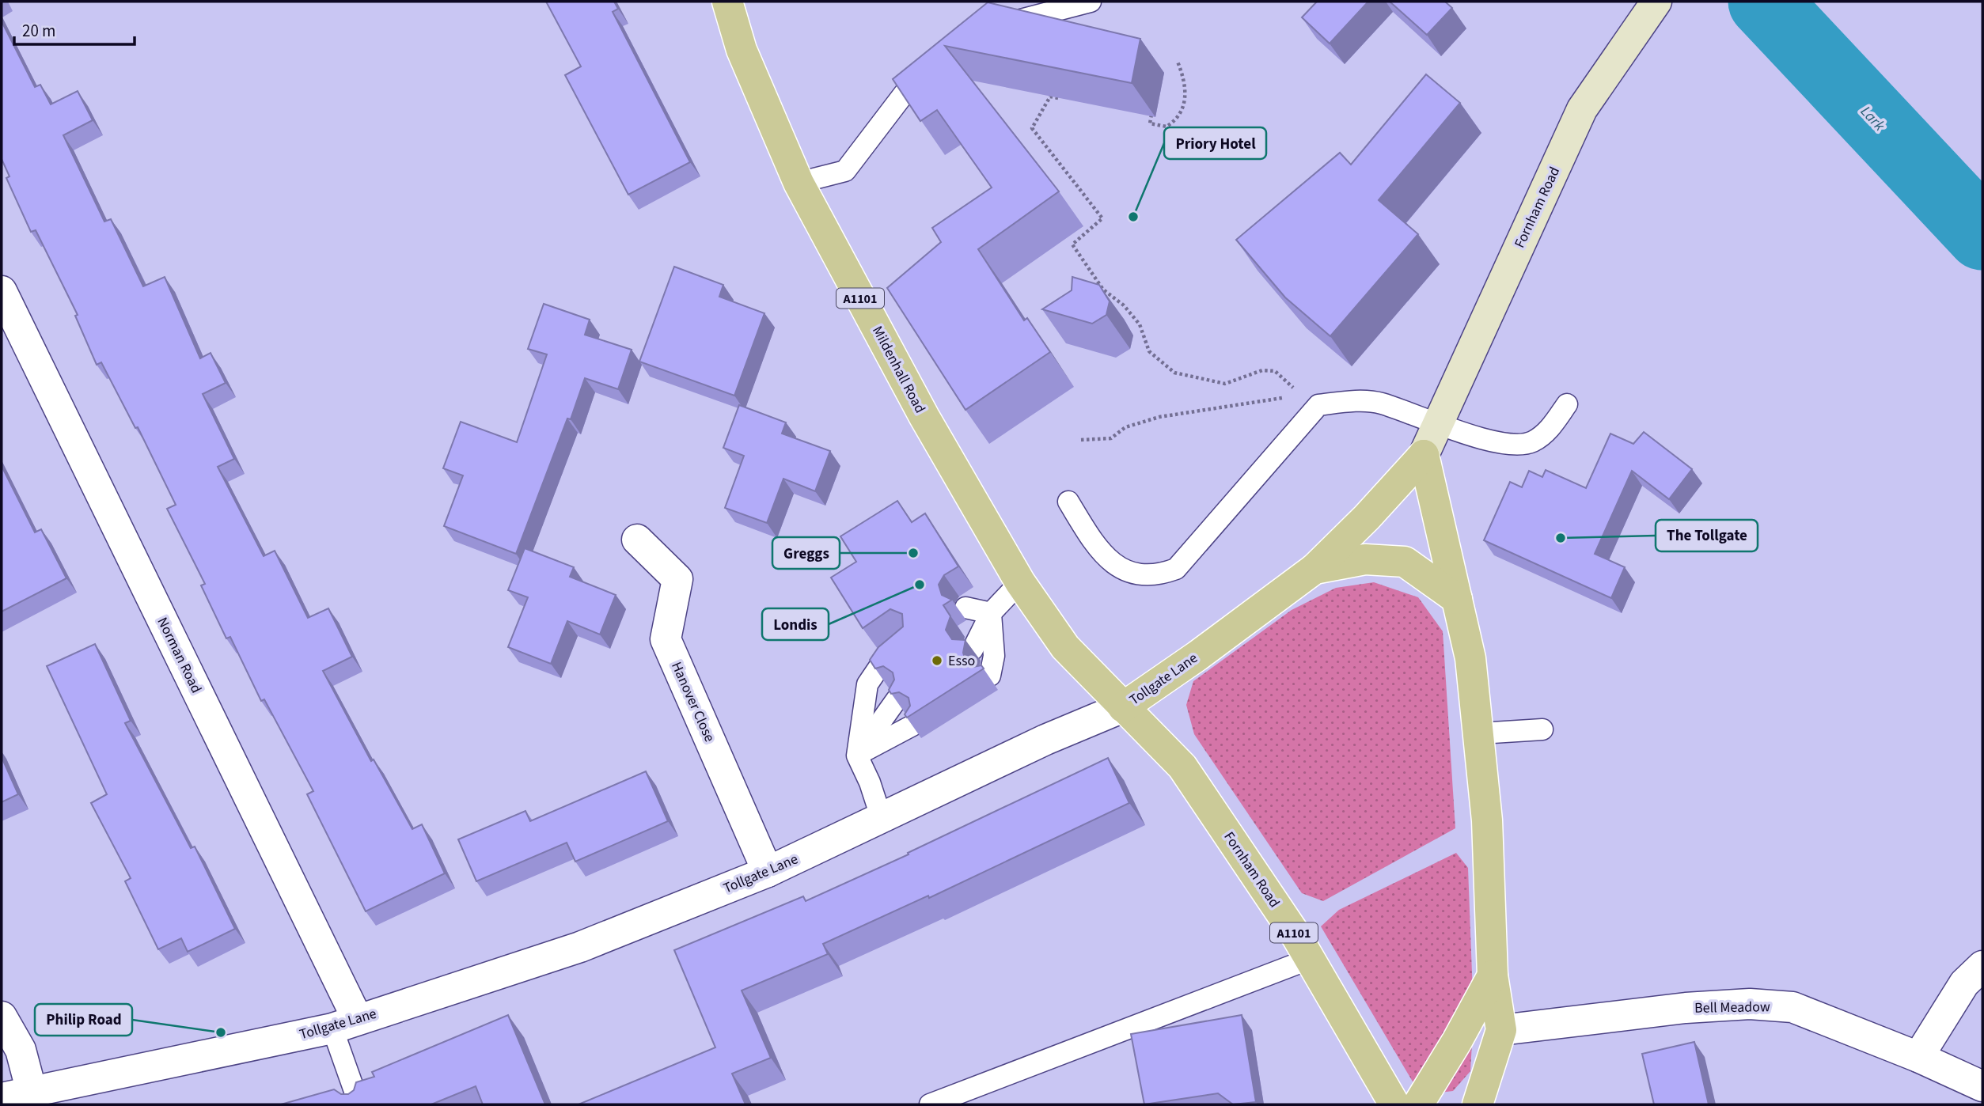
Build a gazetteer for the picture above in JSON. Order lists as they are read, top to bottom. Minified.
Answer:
{"streets":{"main road":["Fornham Road","A1101","Mildenhall Road","Tollgate Lane"],"street":["Norman Road","Hanover Close","Bell Meadow"]},"crossings":[["Fornham Road","Mildenhall Road"],["Fornham Road","Tollgate Lane"],["Mildenhall Road","Tollgate Lane"],["Norman Road","Tollgate Lane"],["Tollgate Lane","Hanover Close"]],"water":["Lark"],"places":["Priory Hotel","The Tollgate","Greggs","Londis","Esso","Philip Road"],"scale_bar":"20 m"}
